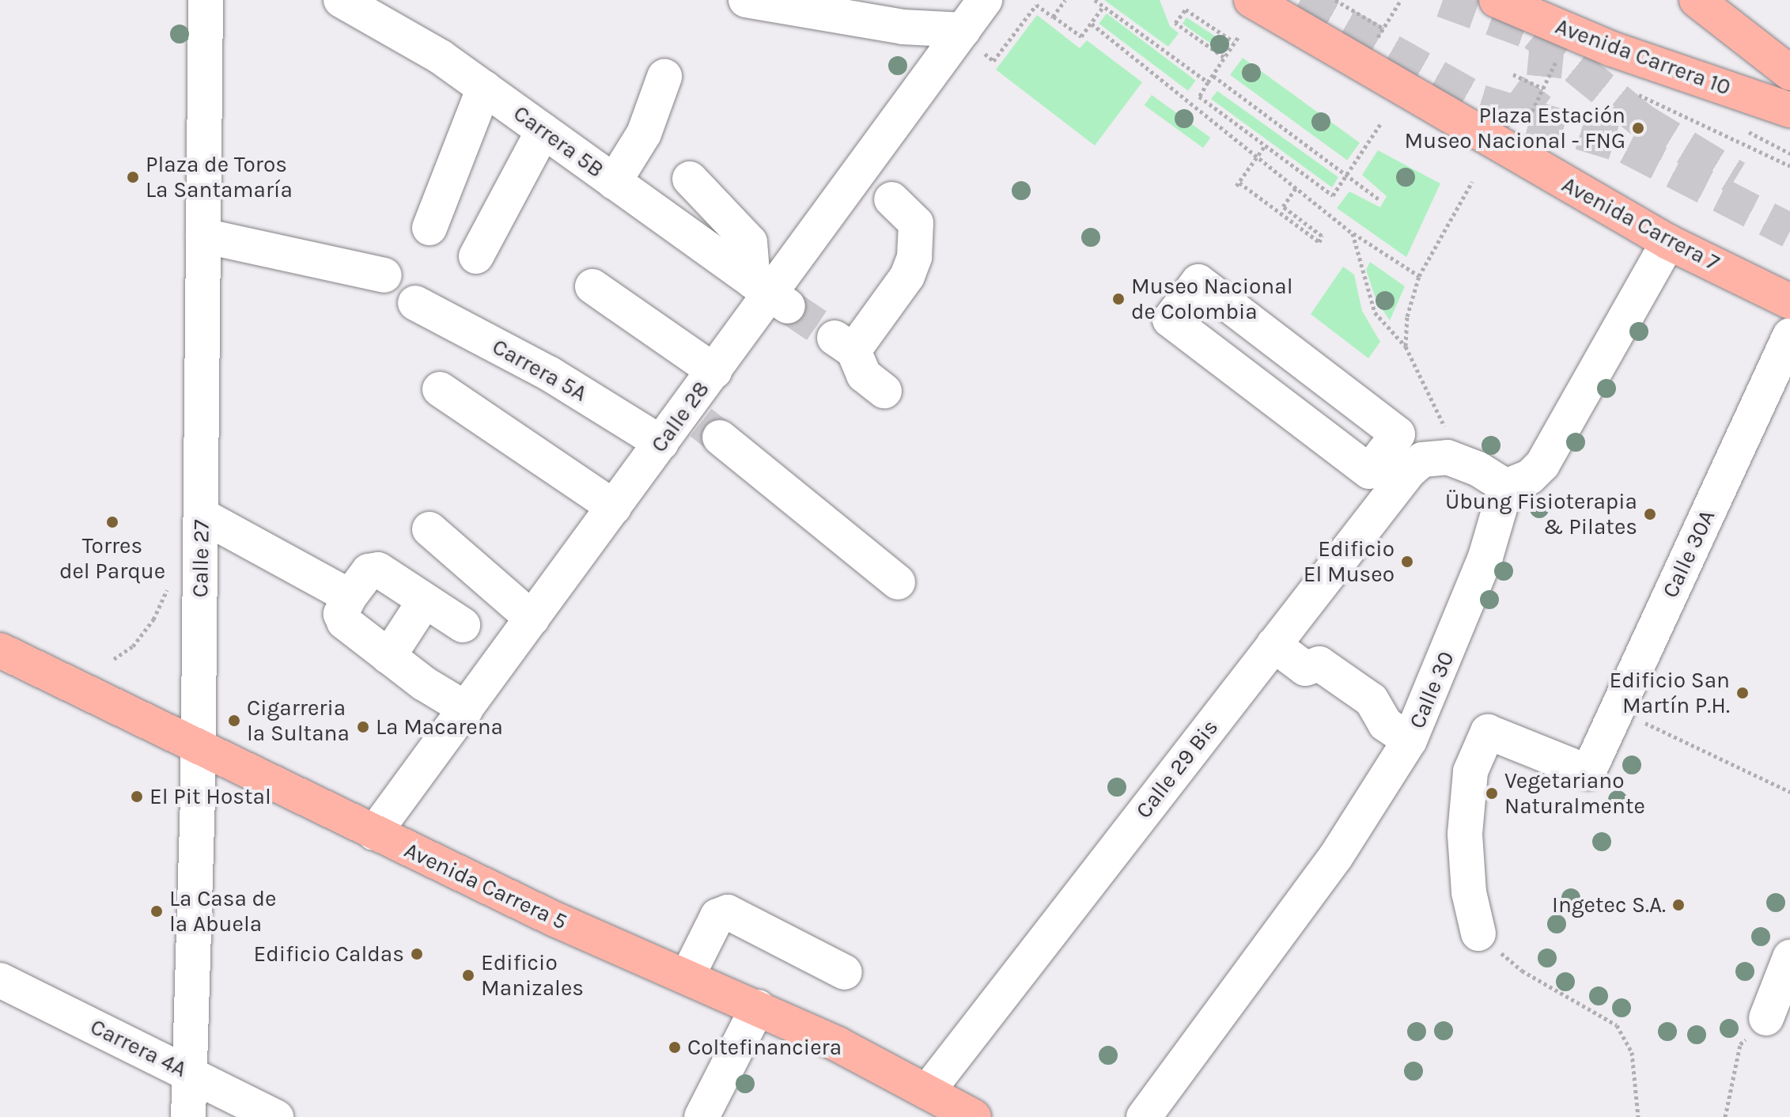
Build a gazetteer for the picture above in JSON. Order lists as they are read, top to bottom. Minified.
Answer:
{"streets":{"main road":["Avenida Carrera 10","Avenida Carrera 7","Avenida Carrera 5"],"street":["Carrera 5B","Carrera 5A","Calle 28","Calle 30A","Calle 27","Calle 30","Calle 29 Bis","Carrera 4A"]},"crossings":[["Carrera 5B","Calle 28"],["Carrera 5A","Calle 28"],["Calle 28","Avenida Carrera 5"],["Calle 27","Avenida Carrera 5"],["Calle 27","Carrera 4A"],["Calle 29 Bis","Avenida Carrera 5"]],"places":["Plaza Estación Museo Nacional - FNG","Plaza de Toros La Santamaría","Museo Nacional de Colombia","Übung Fisioterapia & Pilates","Torres del Parque","Edificio El Museo","Edificio San Martín P.H.","Cigarreria la Sultana","La Macarena","Vegetariano Naturalmente","El Pit Hostal","Ingetec S.A.","La Casa de la Abuela","Edificio Caldas","Edificio Manizales","Coltefinanciera"]}
